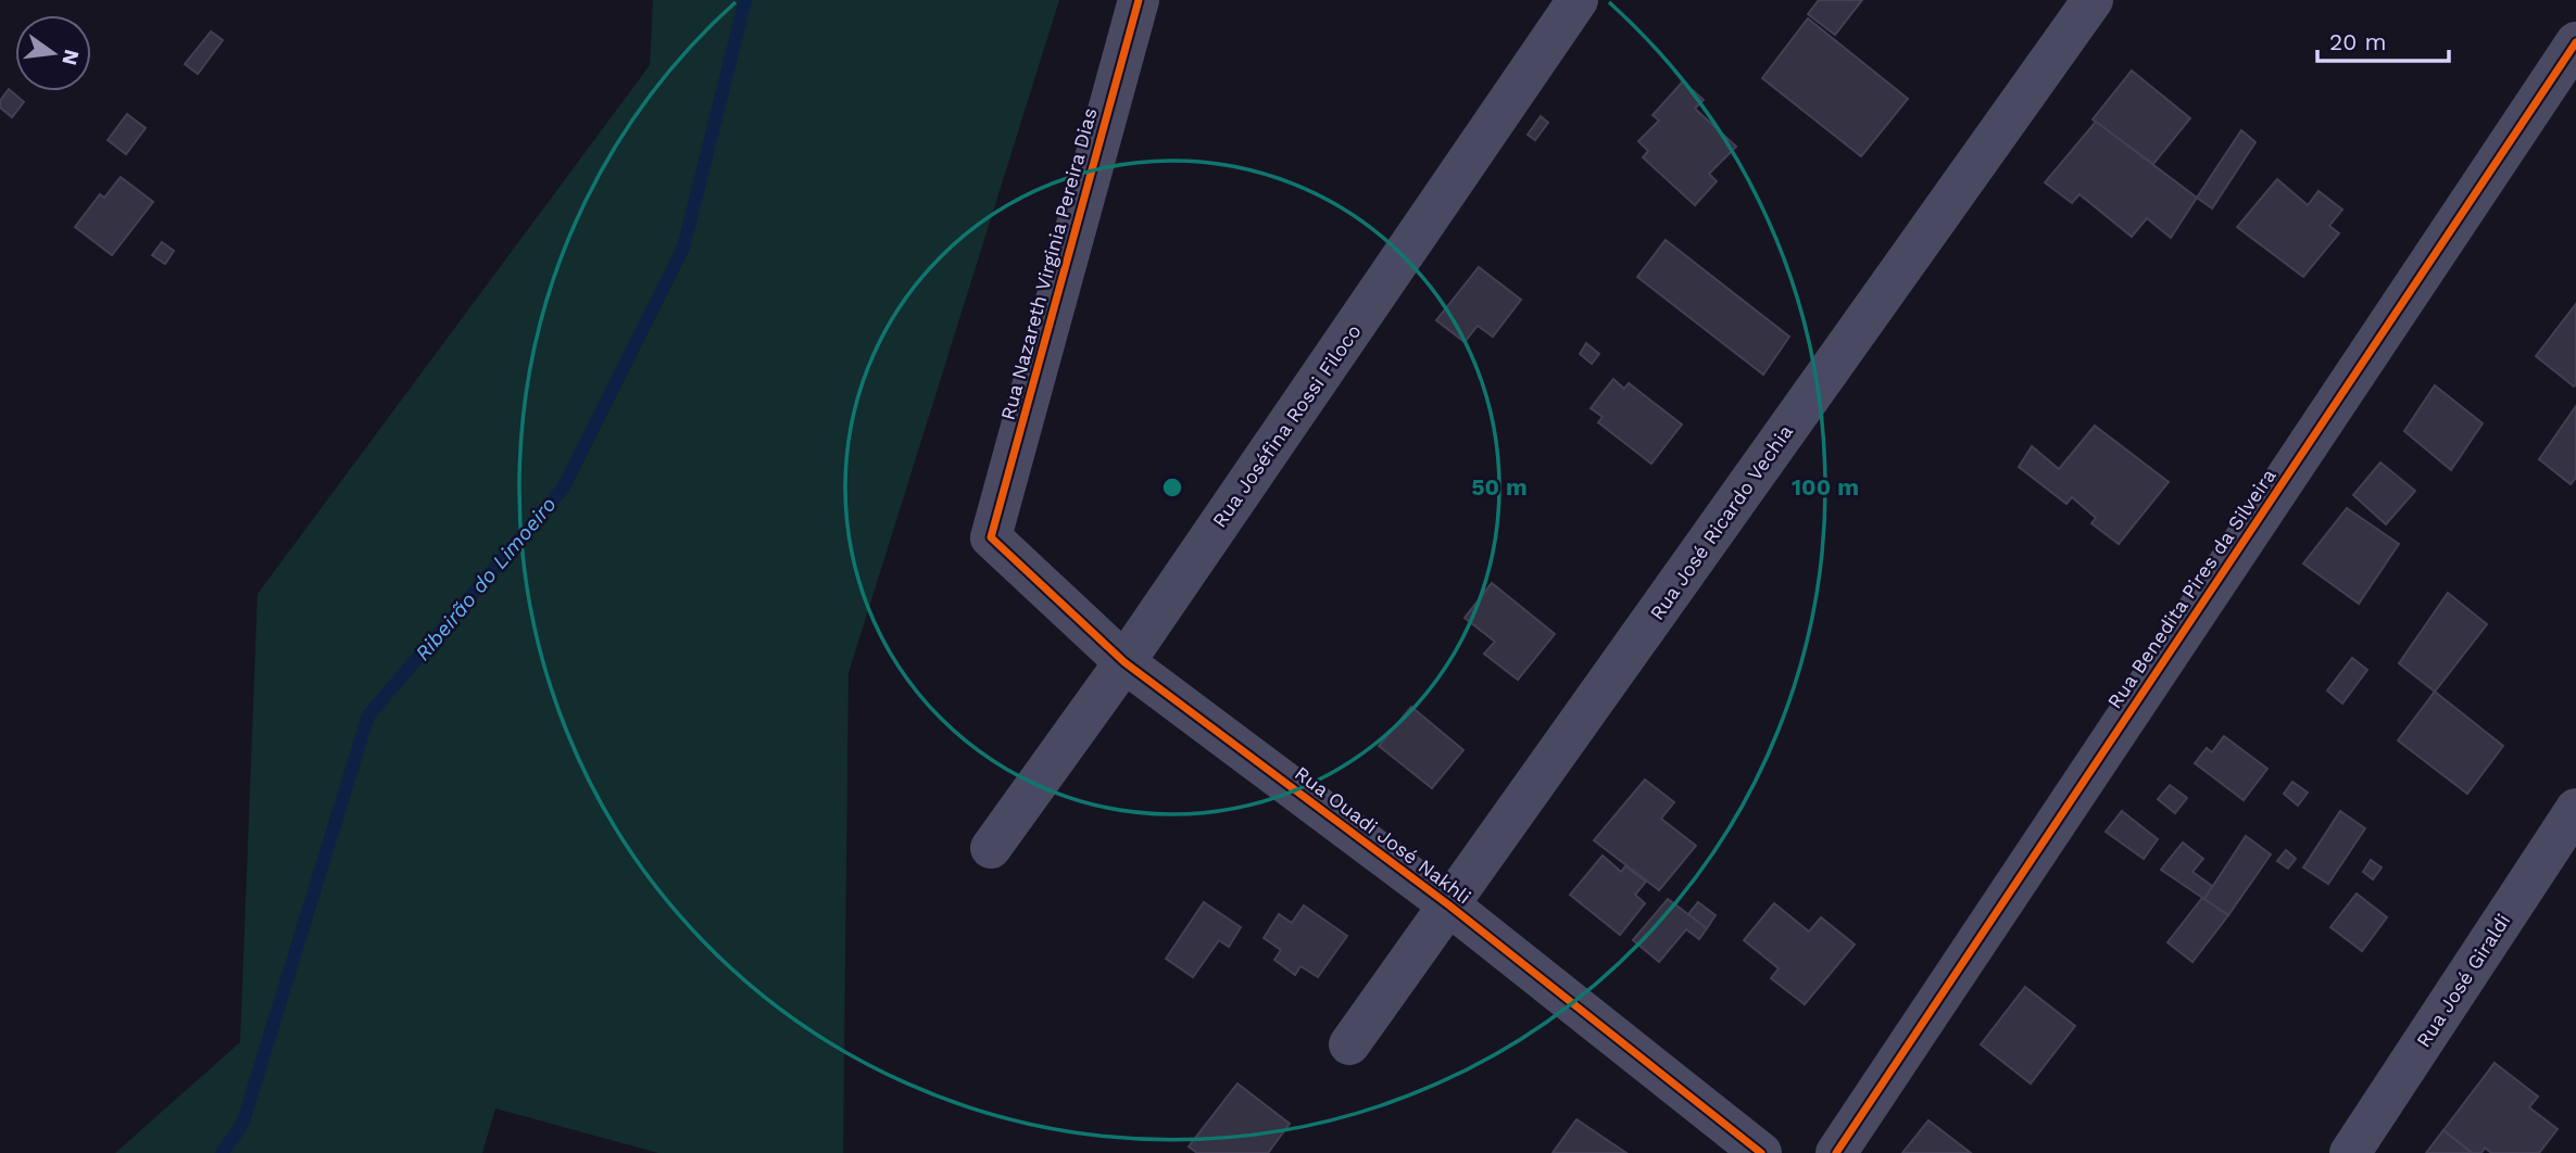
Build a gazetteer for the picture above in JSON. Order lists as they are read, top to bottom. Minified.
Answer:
{"streets":{"street":["Rua Nazareth Virginia Pereira Dias","Rua Joséfina Rossi Filoco","Rua José Ricardo Vechia","Rua Benedita Pires da Silveira","Rua Ouadi José Nakhli","Rua José Giraldi"]},"crossings":[["Rua Nazareth Virginia Pereira Dias","Rua Ouadi José Nakhli"],["Rua Joséfina Rossi Filoco","Rua Ouadi José Nakhli"],["Rua José Ricardo Vechia","Rua Ouadi José Nakhli"]],"water":["Ribeirão do Limoeiro"],"scale_bar":"20 m","north":"right","rings":["50 m","100 m"]}
